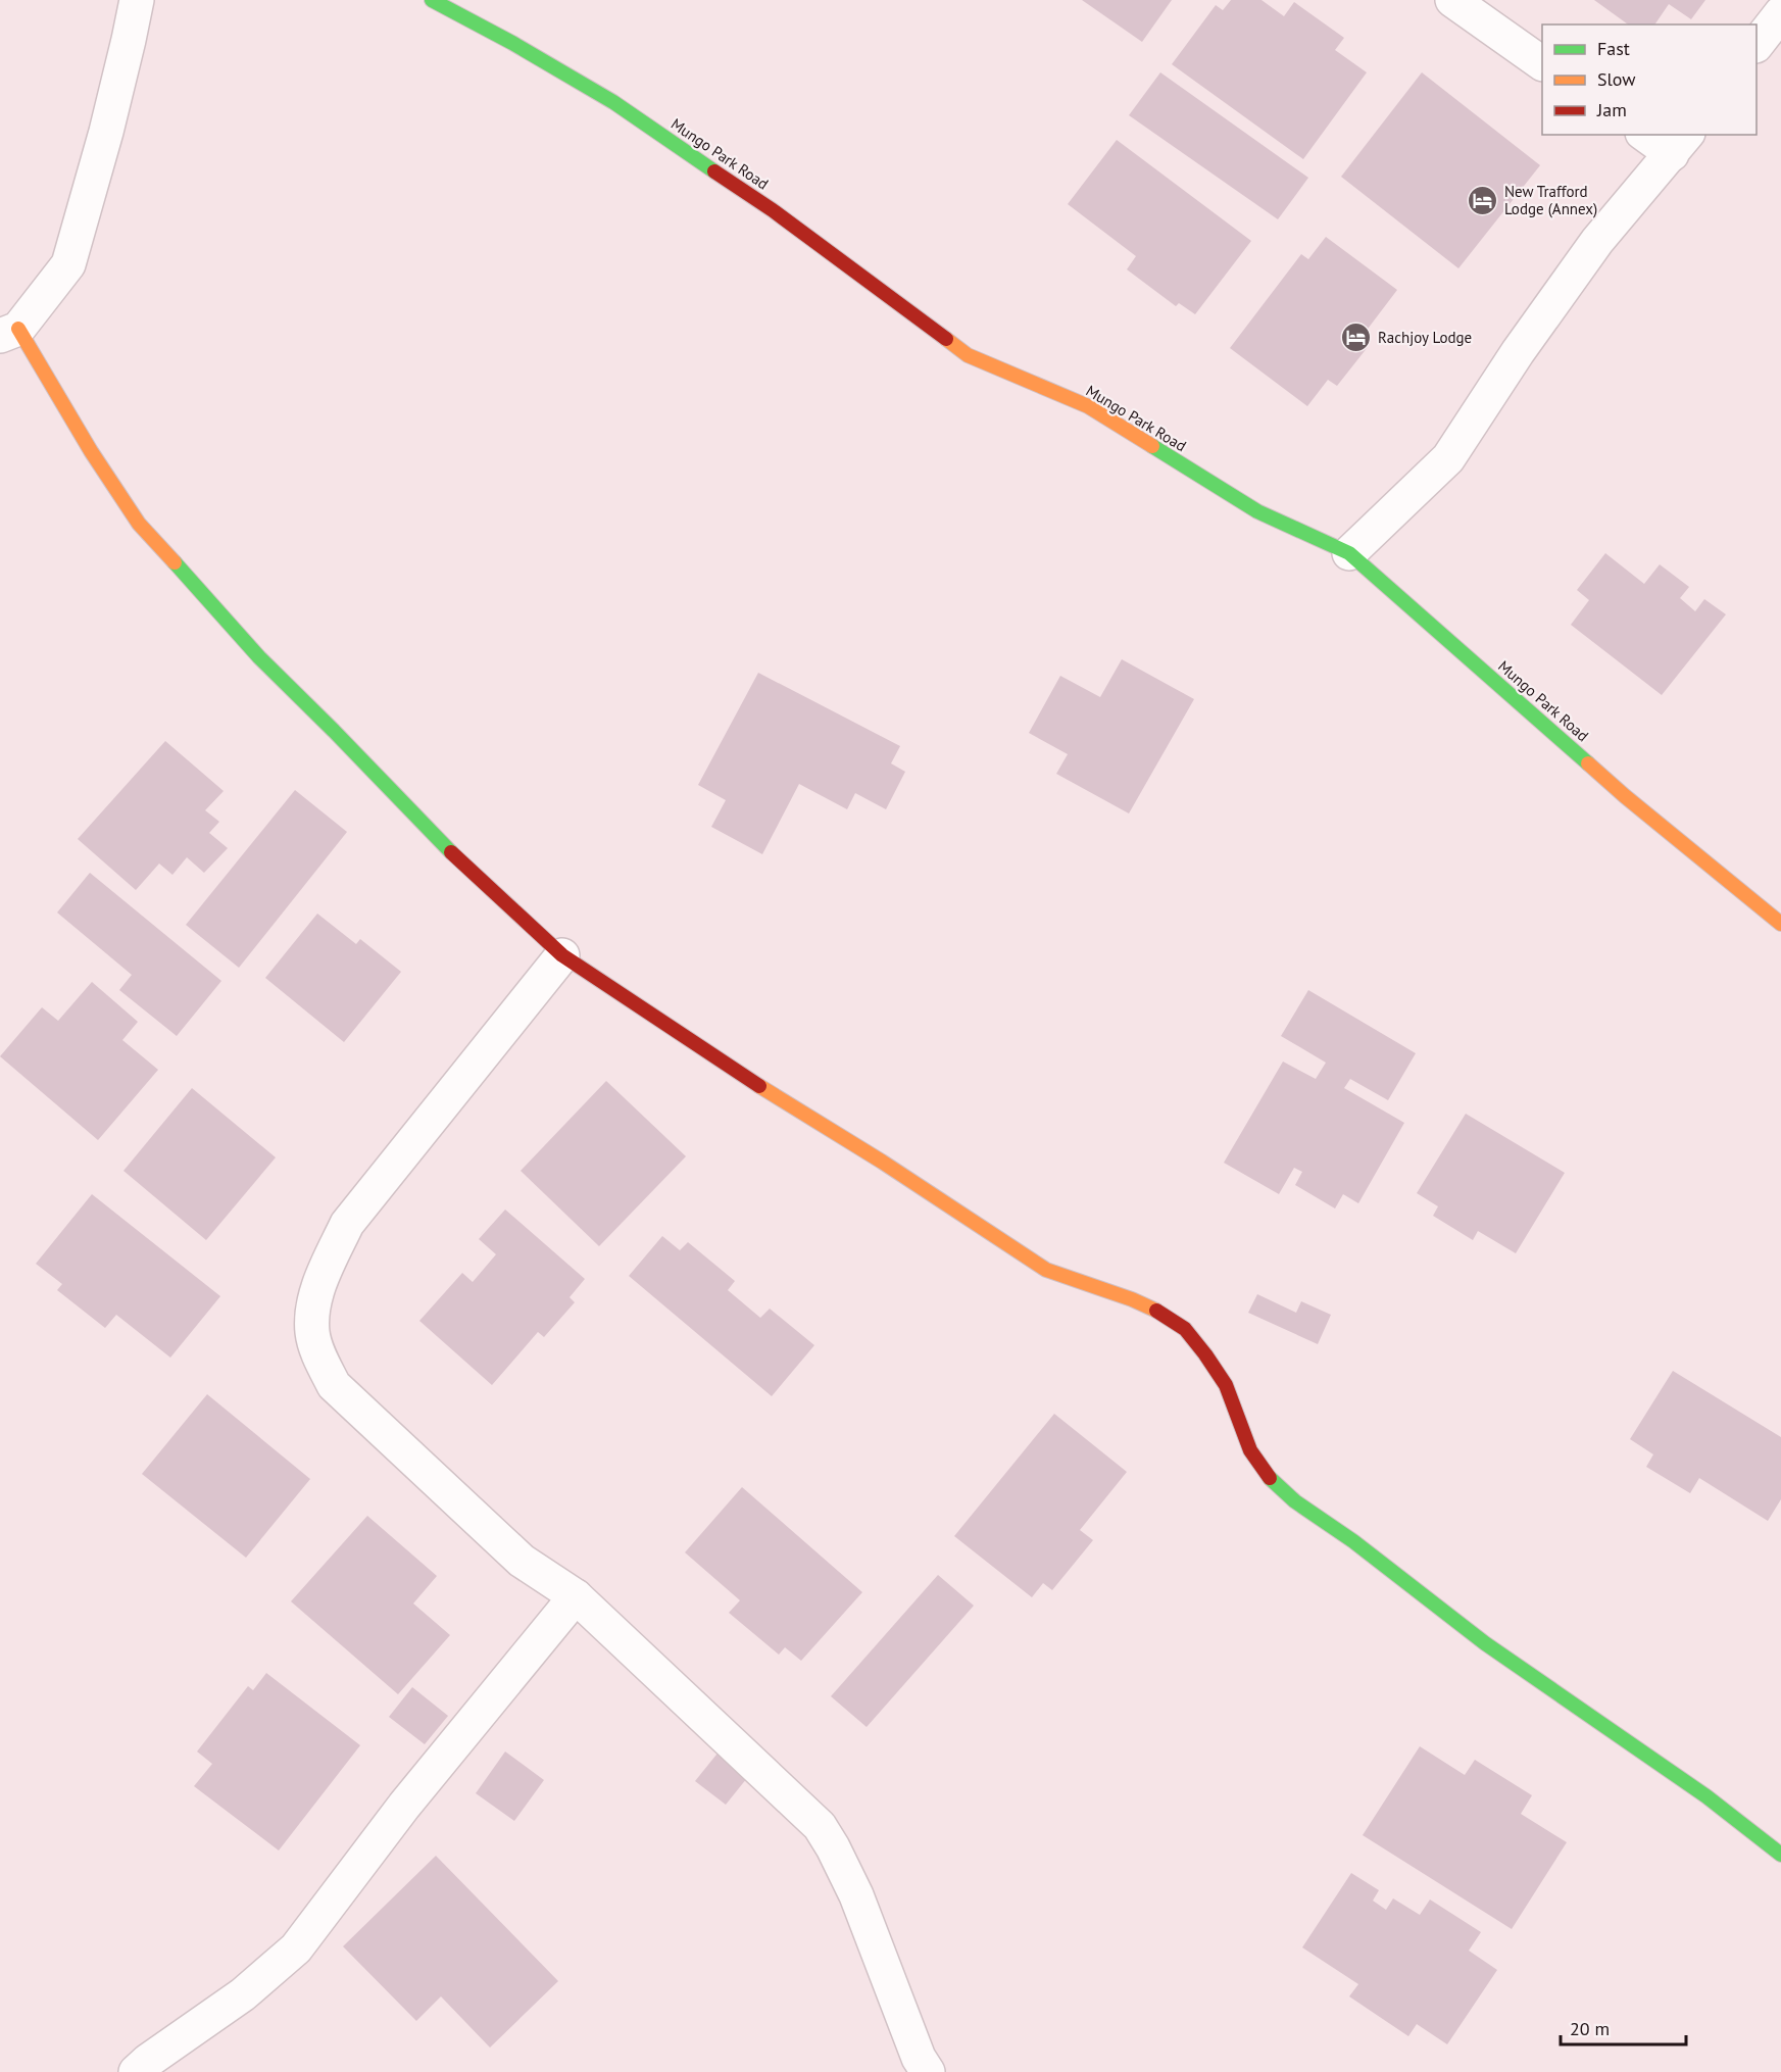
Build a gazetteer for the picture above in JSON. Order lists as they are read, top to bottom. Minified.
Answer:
{"streets":{"street":["Mungo Park Road"]},"places":{"hotel":["New Trafford Lodge (Annex)","Rachjoy Lodge"]},"legend":["Fast","Slow","Jam"],"scale_bar":"20 m"}
